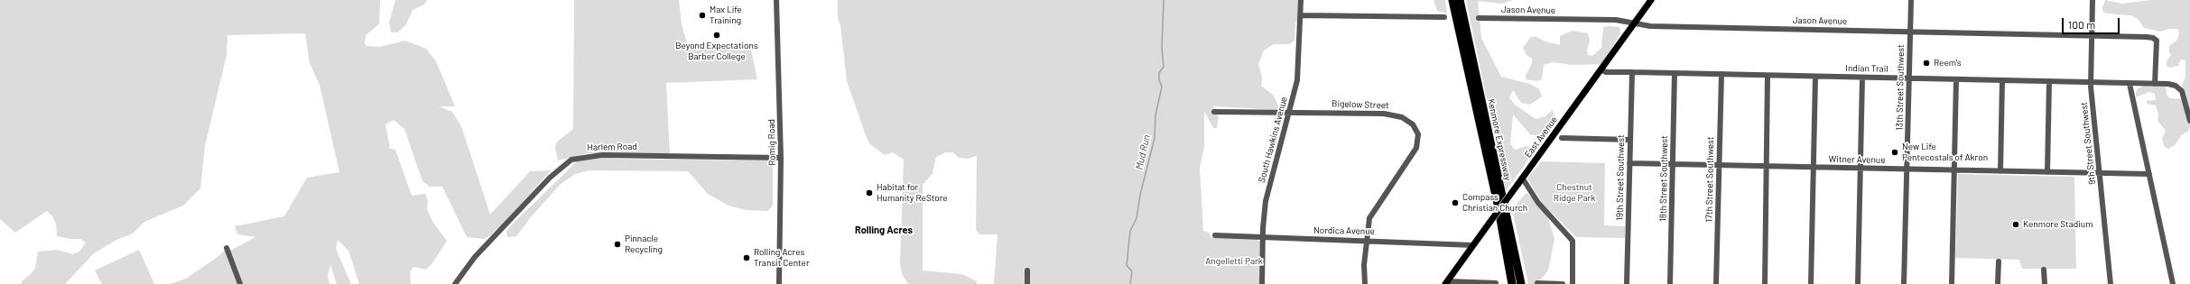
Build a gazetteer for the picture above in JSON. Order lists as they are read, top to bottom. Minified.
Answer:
{"streets":{"highway":["Kenmore Expressway"],"main road":["East Avenue"],"street":["Jason Avenue","Indian Trail","13th Street Southwest","Bigelow Street","South Hawkins Avenue","Romig Road","9th Street Southwest","Harlem Road","Witner Avenue","19th Street Southwest","18th Street Southwest","17th Street Southwest","Nordica Avenue"]},"crossings":[["Jason Avenue","Indian Trail"],["Jason Avenue","13th Street Southwest"],["Jason Avenue","East Avenue"],["Jason Avenue","9th Street Southwest"],["Indian Trail","13th Street Southwest"],["Indian Trail","East Avenue"],["Indian Trail","9th Street Southwest"],["Indian Trail","19th Street Southwest"],["Indian Trail","18th Street Southwest"],["Indian Trail","17th Street Southwest"],["13th Street Southwest","Witner Avenue"],["Bigelow Street","South Hawkins Avenue"],["Bigelow Street","Nordica Avenue"],["East Avenue","Nordica Avenue"],["South Hawkins Avenue","Nordica Avenue"],["Romig Road","Harlem Road"],["9th Street Southwest","Witner Avenue"],["Witner Avenue","19th Street Southwest"],["Witner Avenue","18th Street Southwest"],["Witner Avenue","17th Street Southwest"]],"districts":["Rolling Acres"],"water":["Mud Run"],"parks":["Chestnut Ridge Park","Angelletti Park"],"places":["Max Life Training","Beyond Expectations Barber College","Reem's","New Life Pentecostals of Akron","Habitat for Humanity ReStore","Compass Christian Church","Kenmore Stadium","Pinnacle Recycling","Rolling Acres Transit Center"],"scale_bar":"100 m"}
